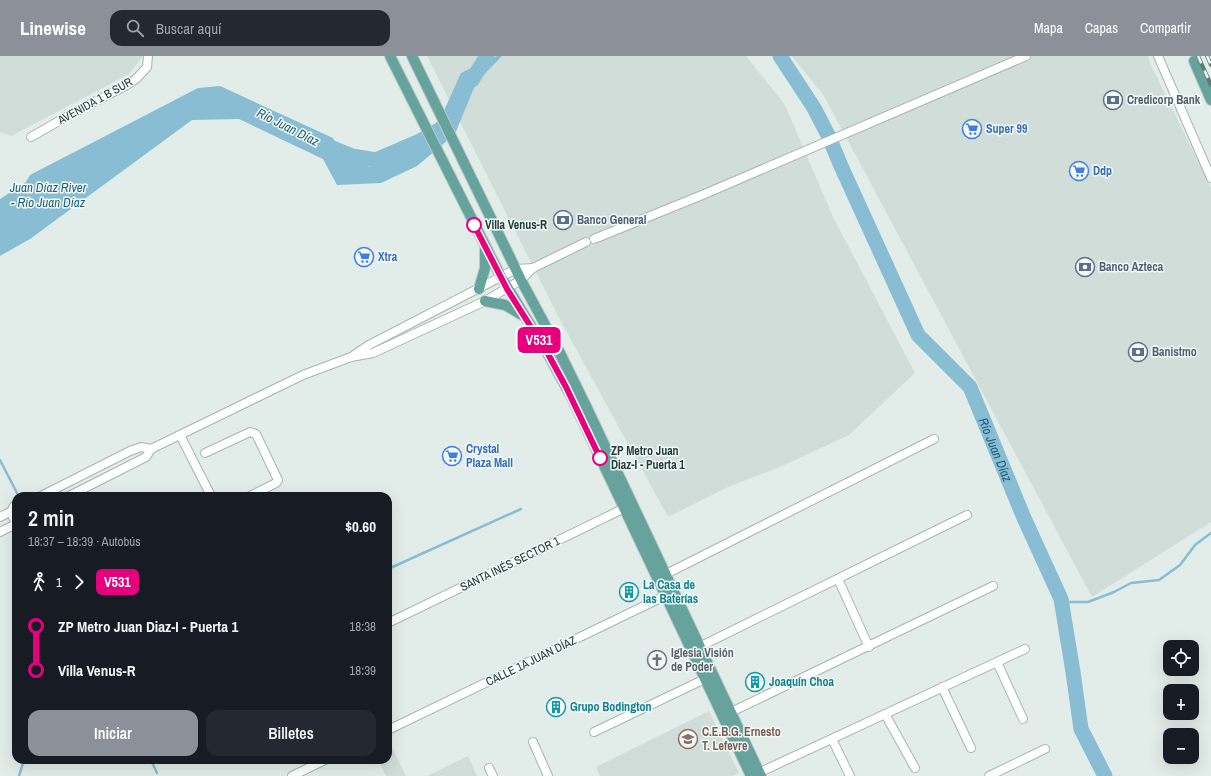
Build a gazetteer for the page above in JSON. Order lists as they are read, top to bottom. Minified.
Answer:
{"streets":{"street":["AVENIDA 1 B SUR","SANTA INÉS SECTOR 1","CALLE 1A JUAN DÍAZ"]},"water":["Río Juan Díaz","Juan Díaz River - Río Juan Díaz"],"places":{"bank":["Credicorp Bank","Banco General","Banco Azteca","Banistmo"],"supermarket":["Super 99","Ddp","Xtra","Crystal Plaza Mall"],"other":["Villa Venus-R","ZP Metro Juan Diaz-I - Puerta 1"],"building":["La Casa de las Baterías","Joaquín Choa","Grupo Bodington"],"church":["Iglesia Visión de Poder"],"school or university":["C.E.B.G. Ernesto T. Lefevre"]},"lines":["bus line V531"],"page":{"header":"Linewise","search":"Buscar aquí","nav":["Mapa","Capas","Compartir"],"on_map":"V531","heading":["2 min","18:37 – 18:39 · Autobús","$0.60"],"legs":["1","V531"],"list":[{"name":"ZP Metro Juan Diaz-I - Puerta 1","value":"18:38"},{"name":"Villa Venus-R","value":"18:39"}],"map_buttons":["+","−"],"buttons":["Iniciar","Billetes"]}}
